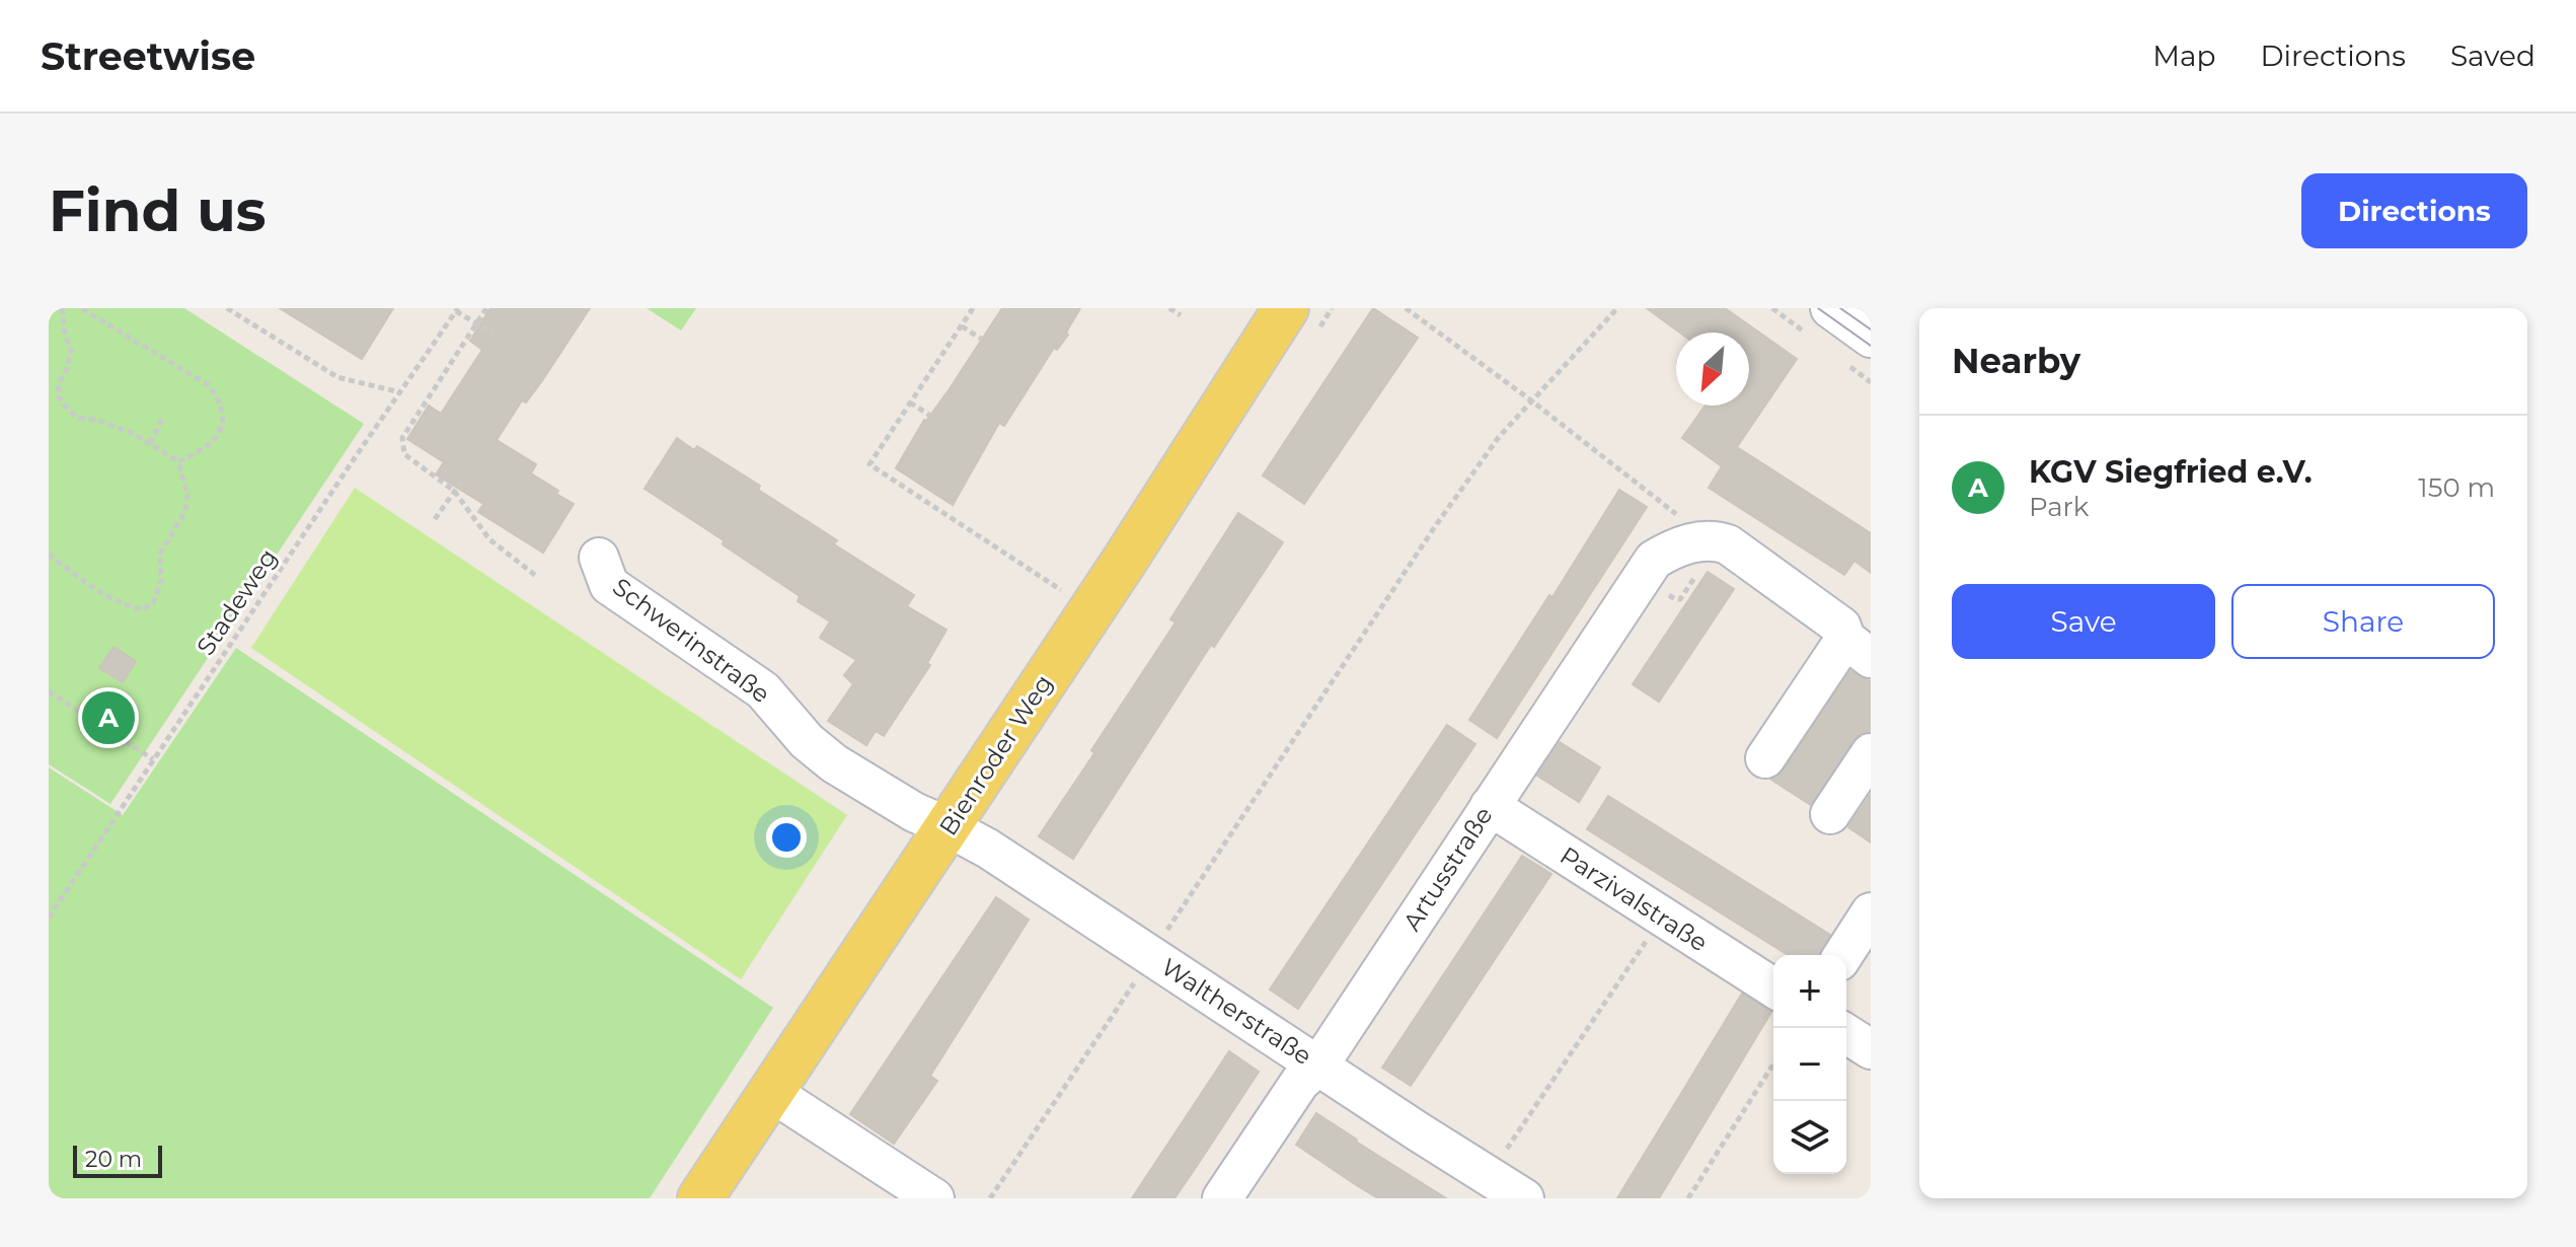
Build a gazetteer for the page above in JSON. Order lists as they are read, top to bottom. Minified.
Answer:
{"streets":{"main road":["Bienroder Weg"],"street":["Schwerinstraße","Artusstraße","Parzivalstraße","Waltherstraße"],"path":["Stadeweg"]},"crossings":[["Schwerinstraße","Bienroder Weg"],["Schwerinstraße","Waltherstraße"],["Bienroder Weg","Waltherstraße"],["Artusstraße","Parzivalstraße"],["Artusstraße","Waltherstraße"]],"scale_bar":"20 m","north":"bottom left","page":{"header":"Streetwise","nav":["Map","Directions","Saved"],"buttons":["Directions",["Save","Share"]],"title":"Find us","heading":"Nearby","list":[{"mark":"A","name":"KGV Siegfried e.V.","note":"Park","value":"150 m"}],"pins":"A","map_buttons":["+","−"],"scale":"20 m"}}
